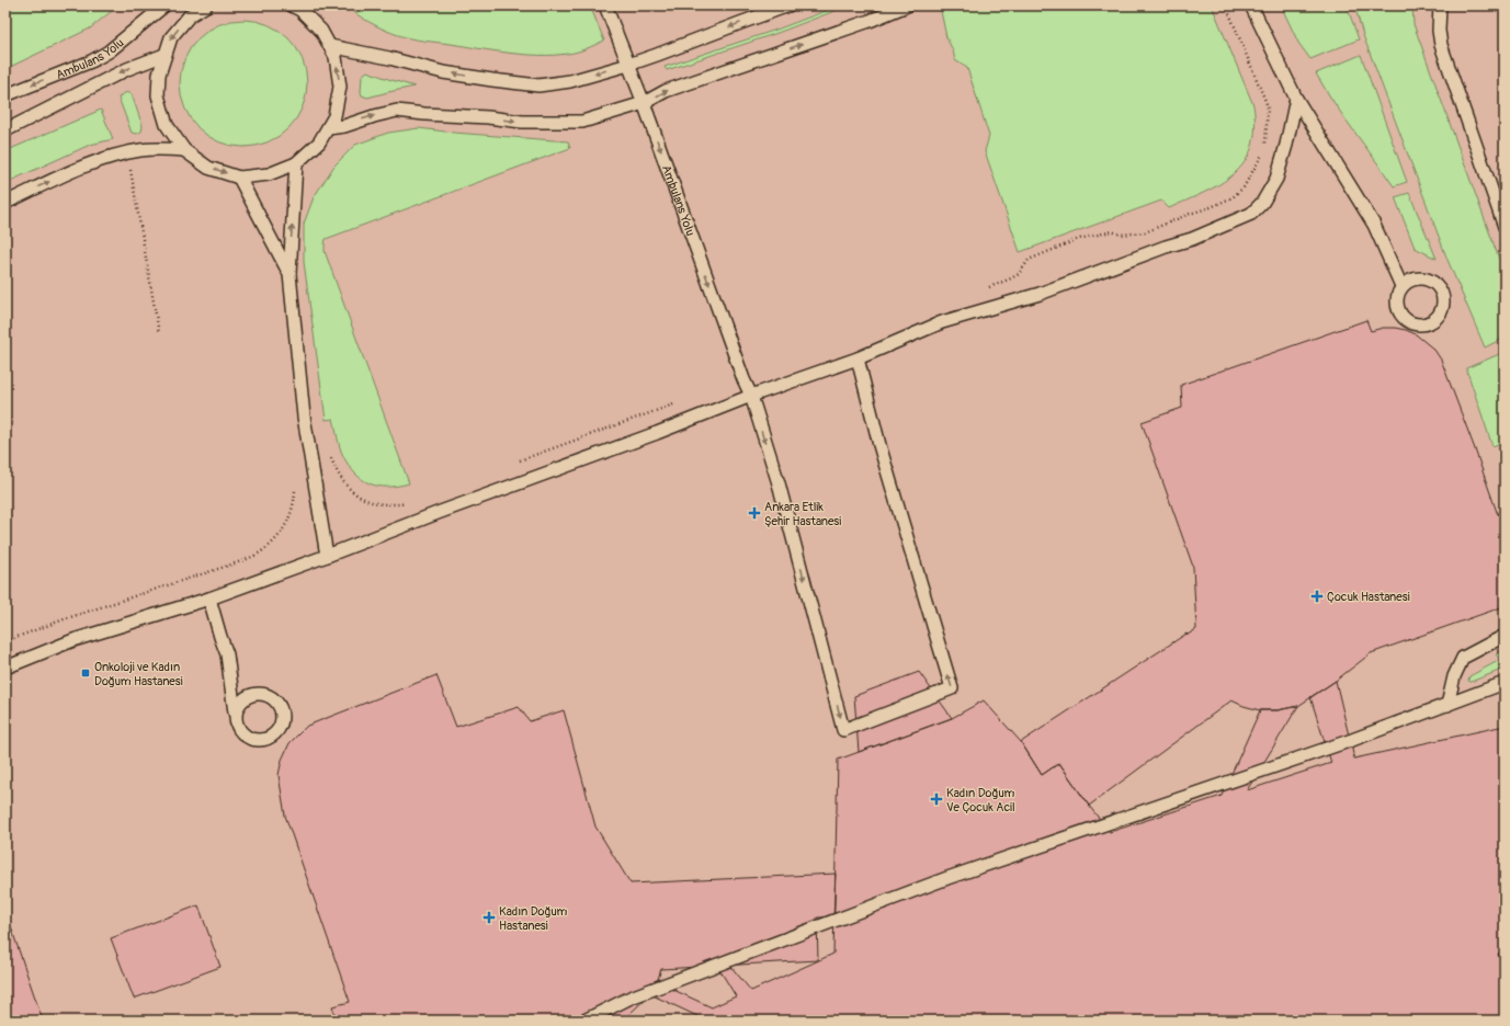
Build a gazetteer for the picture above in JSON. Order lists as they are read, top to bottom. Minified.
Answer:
{"streets":{"lane":["Ambulans Yolu"]},"places":{"health":["Ankara Etlik Şehir Hastanesi","Çocuk Hastanesi","Kadın Doğum Ve Çocuk Acil","Kadın Doğum Hastanesi"],"transit":["Onkoloji ve Kadın Doğum Hastanesi"]}}
